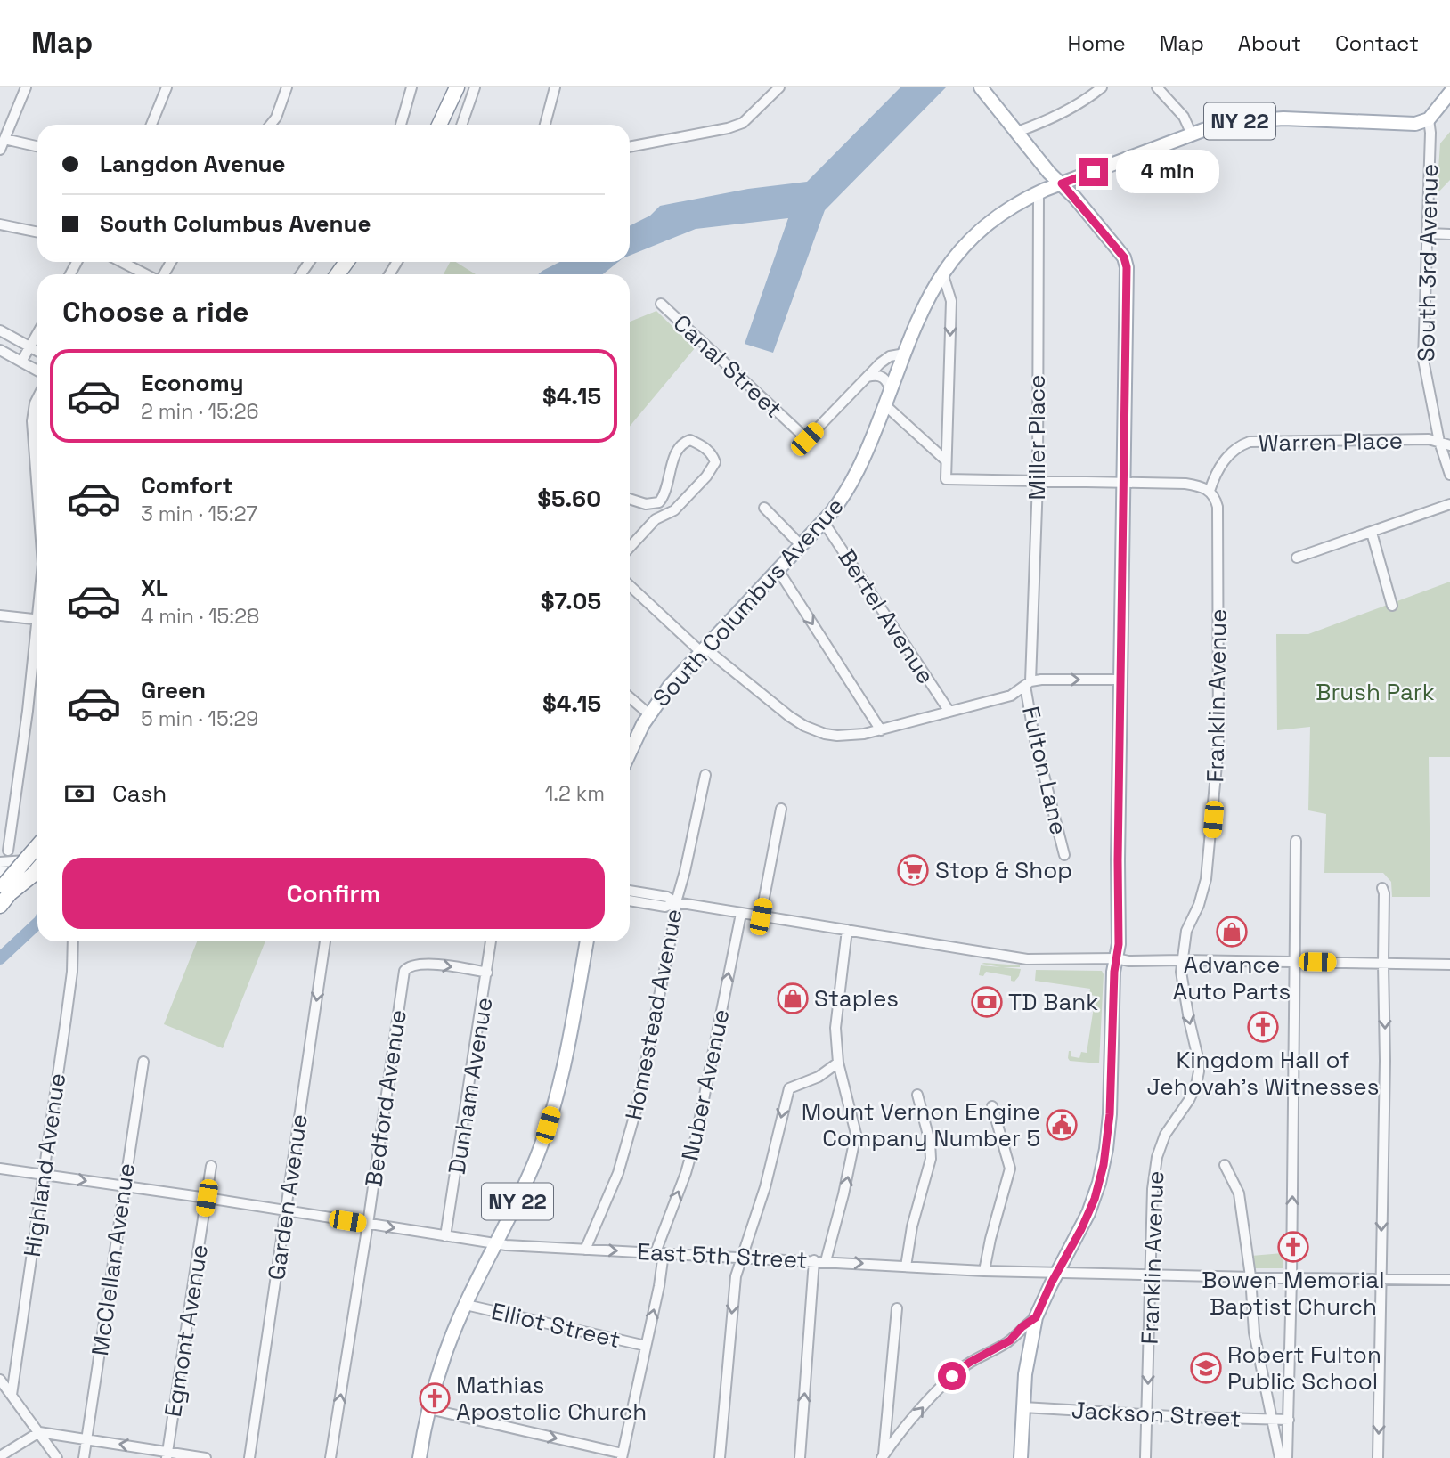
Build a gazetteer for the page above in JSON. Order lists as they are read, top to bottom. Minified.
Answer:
{"streets":{"main road":["NY 22","South Columbus Avenue"],"street":["South 3rd Avenue","Canal Street","Miller Place","Warren Place","Bertel Avenue","Franklin Avenue","Fulton Lane","Homestead Avenue","Nuber Avenue","Dunham Avenue","Bedford Avenue","Highland Avenue","Garden Avenue","East 5th Street","McClellan Avenue","Elliot Street","Egmont Avenue","Jackson Street"]},"crossings":[["NY 22","East 5th Street"],["NY 22","Elliot Street"],["South 3rd Avenue","Warren Place"],["South 3rd Avenue","South Columbus Avenue"],["Canal Street","South Columbus Avenue"],["Miller Place","South Columbus Avenue"],["Miller Place","Fulton Lane"],["Warren Place","Franklin Avenue"],["South Columbus Avenue","Bertel Avenue"],["Franklin Avenue","East 5th Street"],["Franklin Avenue","Jackson Street"],["Homestead Avenue","East 5th Street"],["Nuber Avenue","East 5th Street"],["Nuber Avenue","Elliot Street"],["Dunham Avenue","Bedford Avenue"],["Dunham Avenue","East 5th Street"],["Bedford Avenue","East 5th Street"],["Highland Avenue","East 5th Street"],["Garden Avenue","East 5th Street"],["East 5th Street","McClellan Avenue"],["East 5th Street","Egmont Avenue"]],"one_way":["Franklin Avenue","Bedford Avenue","Garden Avenue"],"parks":["Brush Park"],"places":{"supermarket":["Stop & Shop"],"shop":["Advance Auto Parts","Staples"],"bank":["TD Bank"],"church":["Kingdom Hall of Jehovah’s Witnesses","Bowen Memorial Baptist Church","Mathias Apostolic Church"],"public building":["Mount Vernon Engine Company Number 5"],"school or university":["Robert Fulton Public School"]},"page":{"header":"Map","nav":["Home","Map","About","Contact"],"banner":["Langdon Avenue","South Columbus Avenue"],"bubble":"4 min","heading":"Choose a ride","list":[{"name":"Economy","note":"2 min · 15:26","value":"$4.15"},{"name":"Comfort","note":"3 min · 15:27","value":"$5.60"},{"name":"XL","note":"4 min · 15:28","value":"$7.05"},{"name":"Green","note":"5 min · 15:29","value":"$4.15"}],"pay":["Cash","1.2 km"],"buttons":"Confirm"}}
